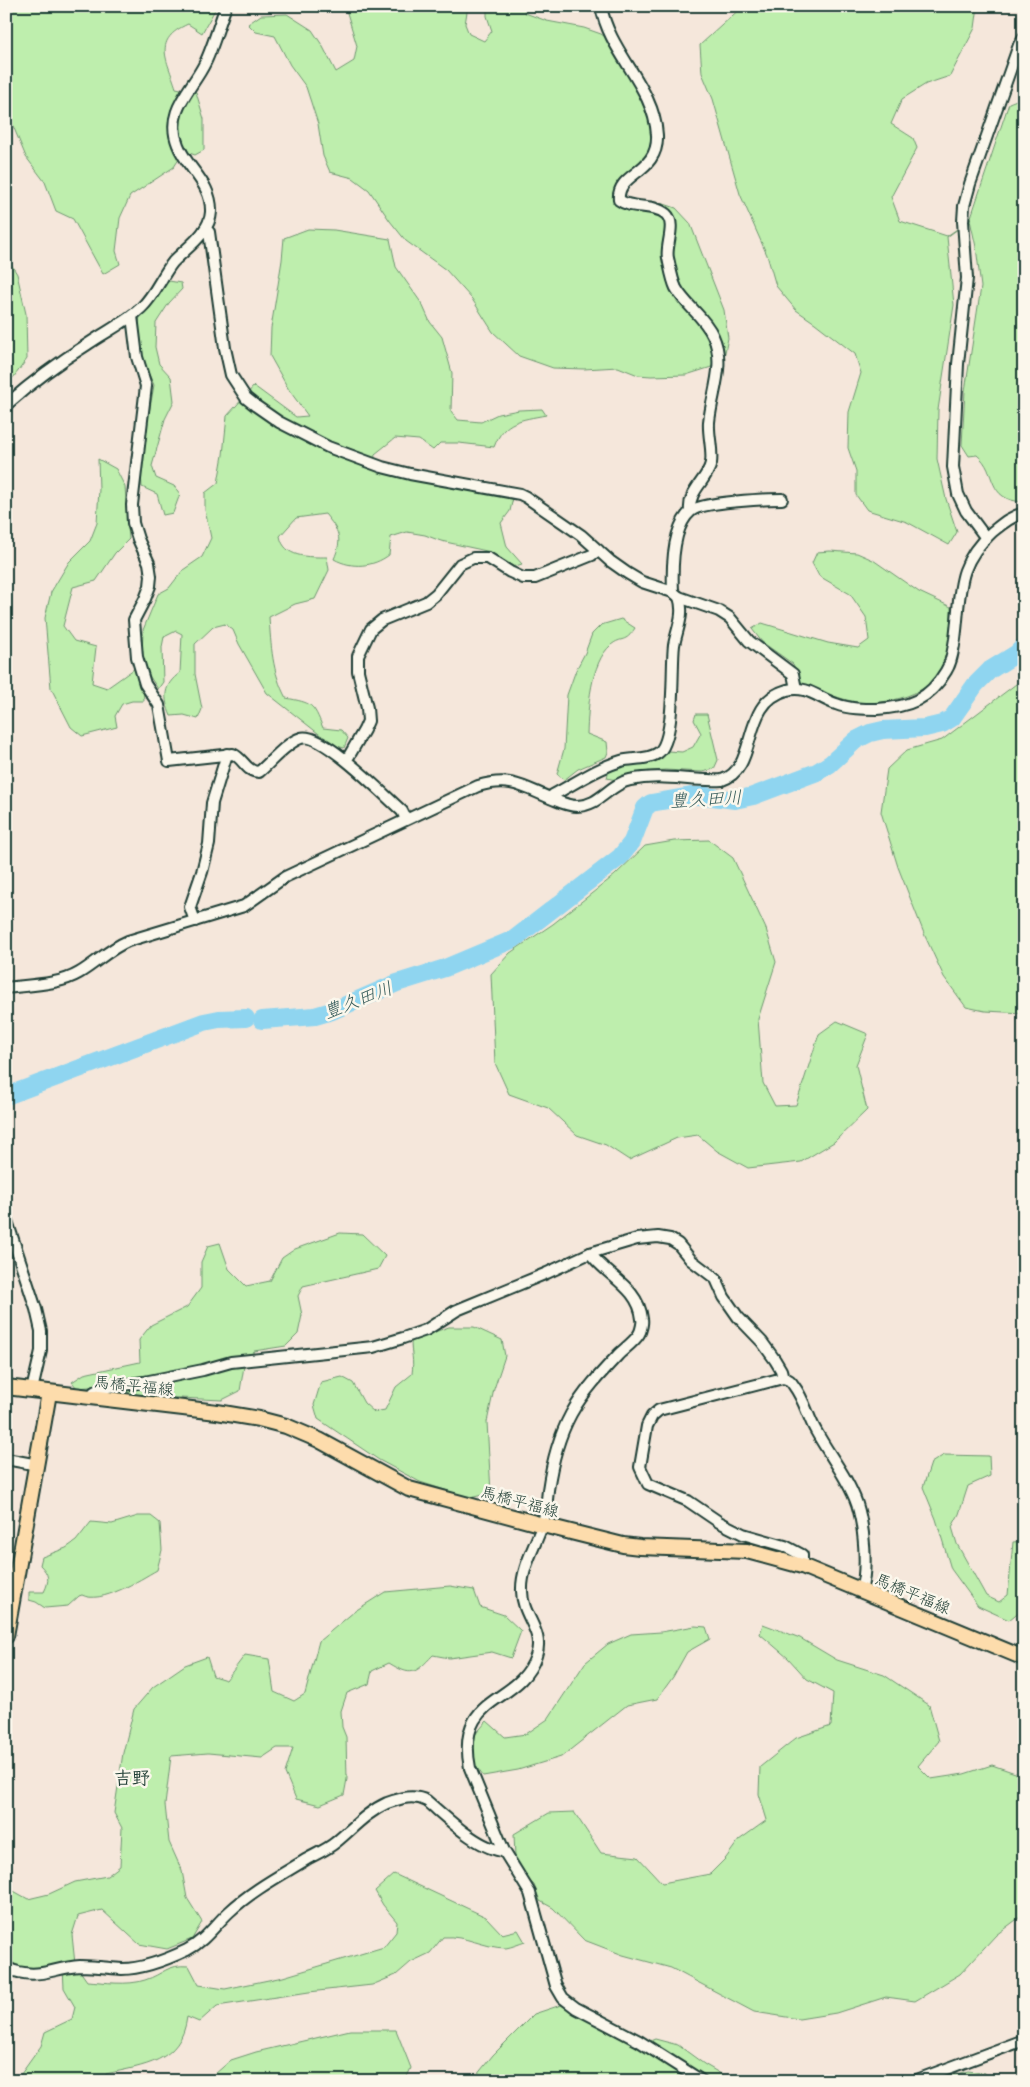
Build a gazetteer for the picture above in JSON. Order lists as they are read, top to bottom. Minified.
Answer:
{"streets":{"main road":["馬橋平福線"]},"districts":["吉野"],"water":["豊久田川"]}
